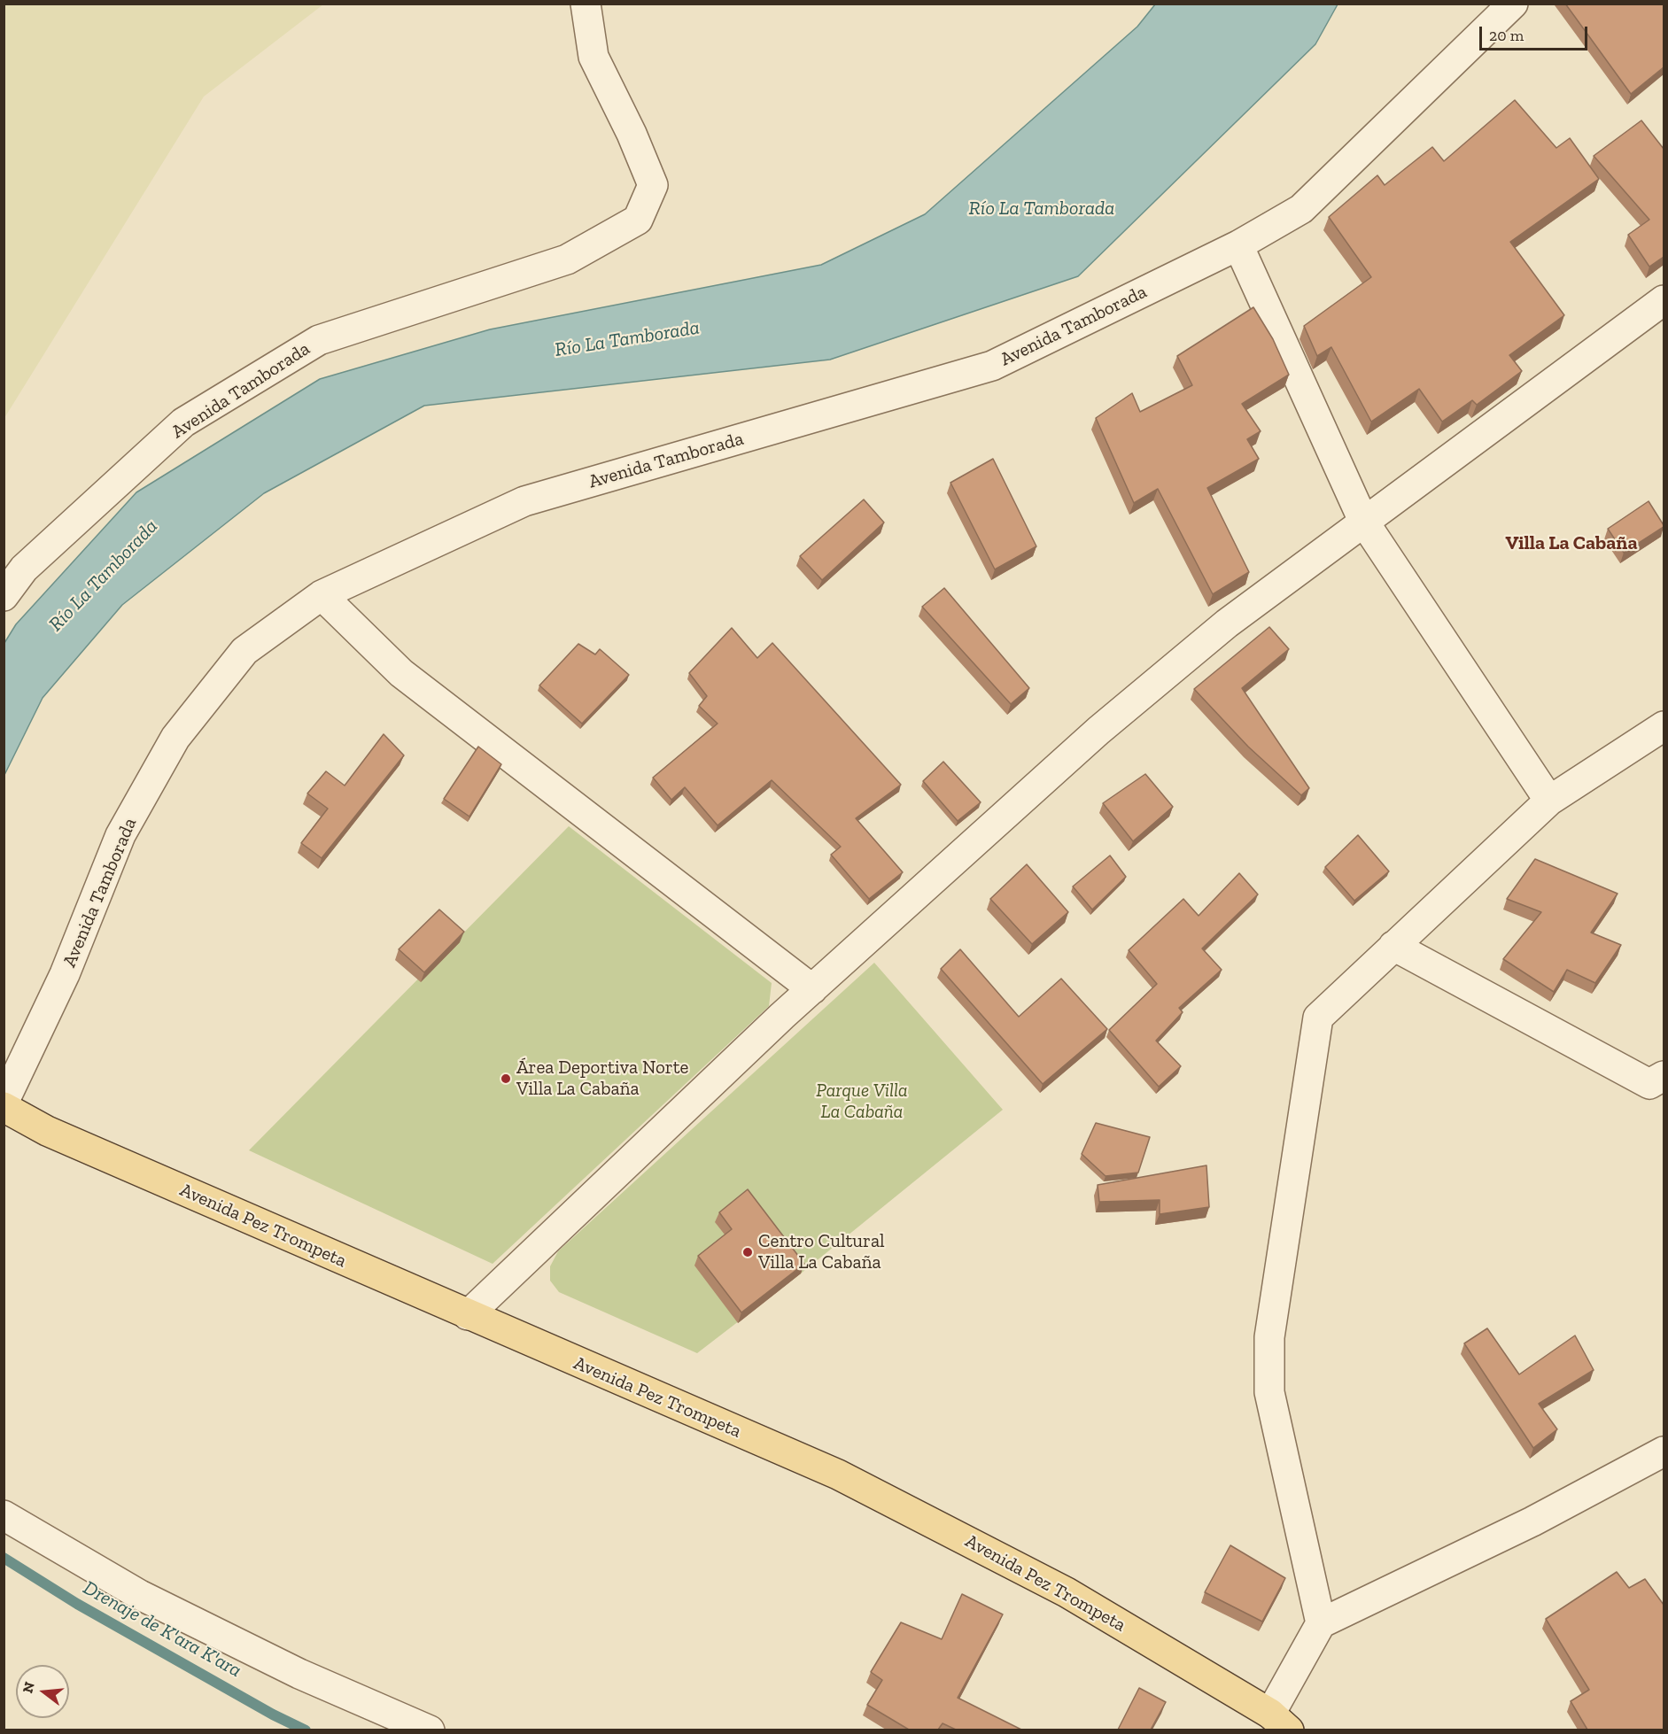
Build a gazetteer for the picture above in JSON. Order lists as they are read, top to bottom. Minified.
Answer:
{"streets":{"main road":["Avenida Pez Trompeta"],"street":["Avenida Tamborada"]},"districts":["Villa La Cabaña"],"water":["Río La Tamborada","Drenaje de K'ara K'ara"],"parks":["Parque Villa La Cabaña"],"places":["Área Deportiva Norte Villa La Cabaña","Centro Cultural Villa La Cabaña"],"scale_bar":"20 m","north":"left"}
